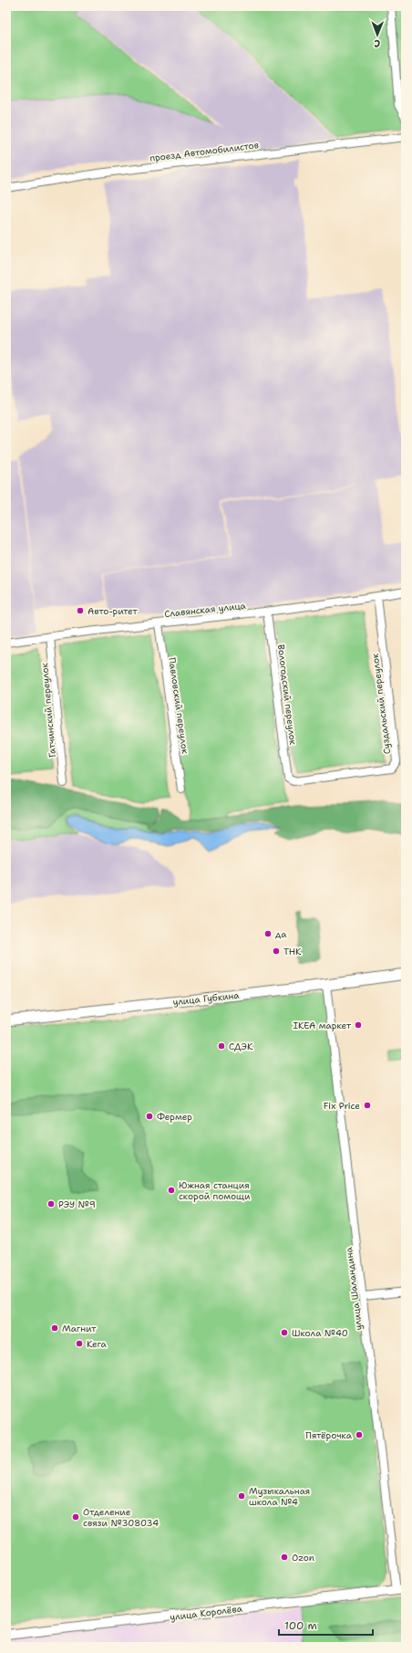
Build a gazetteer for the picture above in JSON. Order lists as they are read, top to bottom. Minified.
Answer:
{"streets":{"main road":["улица Губкина"],"street":["проезд Автомобилистов","Славянская улица","Вологодский переулок","Суздальский переулок","Павловский переулок","Гатчинский переулок","улица Шаландина","улица Королёва"]},"crossings":[["Славянская улица","Вологодский переулок"],["Славянская улица","Суздальский переулок"],["Славянская улица","Павловский переулок"],["Славянская улица","Гатчинский переулок"],["Вологодский переулок","Суздальский переулок"],["улица Губкина","улица Шаландина"],["улица Шаландина","улица Королёва"]],"places":["Авто-ритет","да","ТНК","IKEA маркет","СДЭК","Fix Price","Фермер","Южная станция скорой помощи","РЭУ №9","Магнит","Школа №40","Кега","Пятёрочка","Музыкальная школа №4","Отделение связи №308034","Ozon"],"scale_bar":"100 m","north":"bottom"}
